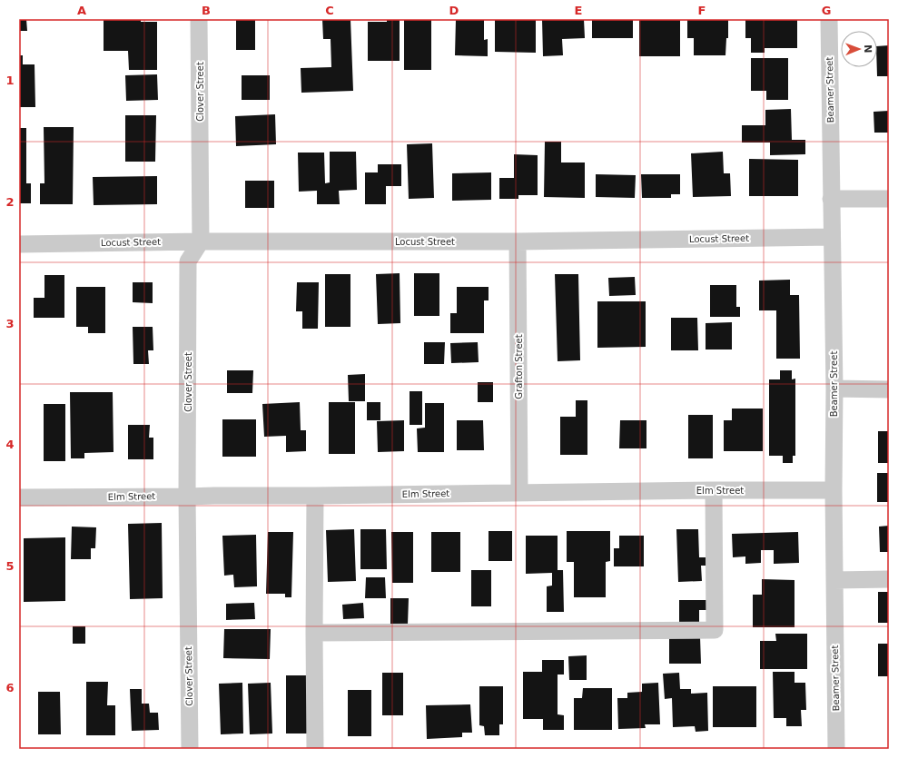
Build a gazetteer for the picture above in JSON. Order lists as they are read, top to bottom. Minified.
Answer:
{"streets":{"street":["Beamer Street","Clover Street","Locust Street","Grafton Street","Elm Street"]},"crossings":[["Beamer Street","Locust Street"],["Beamer Street","Elm Street"],["Clover Street","Locust Street"],["Clover Street","Elm Street"],["Locust Street","Grafton Street"],["Grafton Street","Elm Street"]],"north":"right","grid":{"columns":["A","B","C","D","E","F","G"],"rows":["1","2","3","4","5","6"]}}
